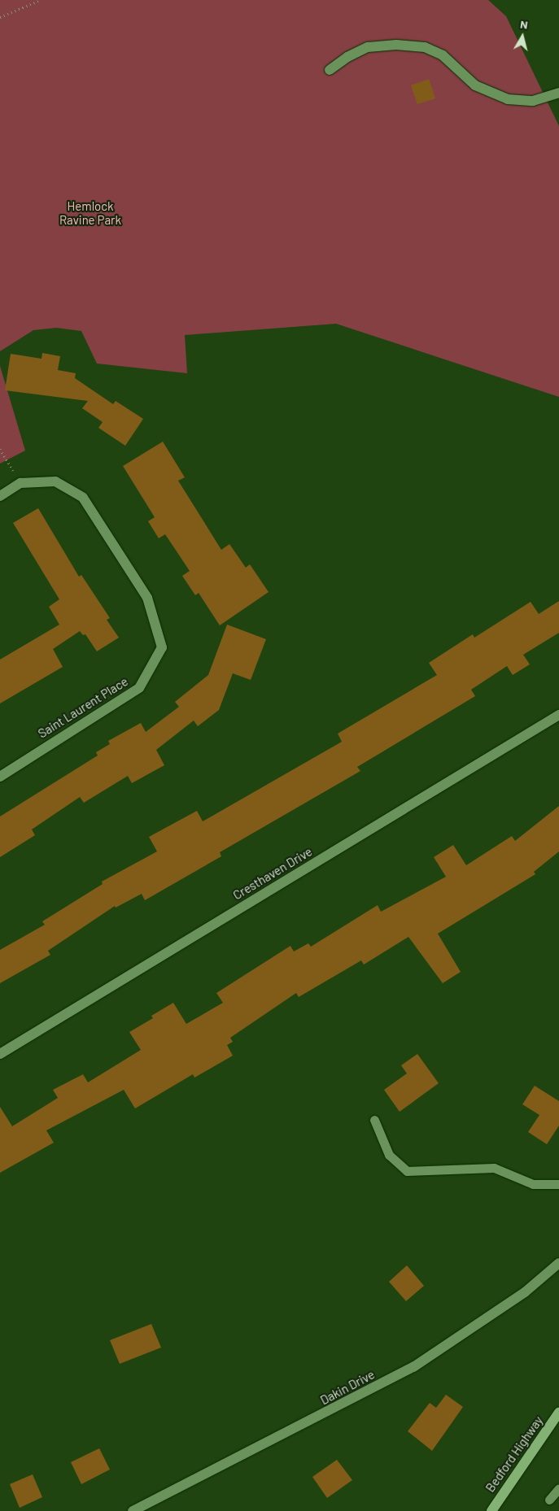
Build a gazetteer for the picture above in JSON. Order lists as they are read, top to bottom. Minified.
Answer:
{"streets":{"main road":["Bedford Highway"],"street":["Saint Laurent Place","Cresthaven Drive","Dakin Drive"]},"parks":["Hemlock Ravine Park"],"north":"top"}
